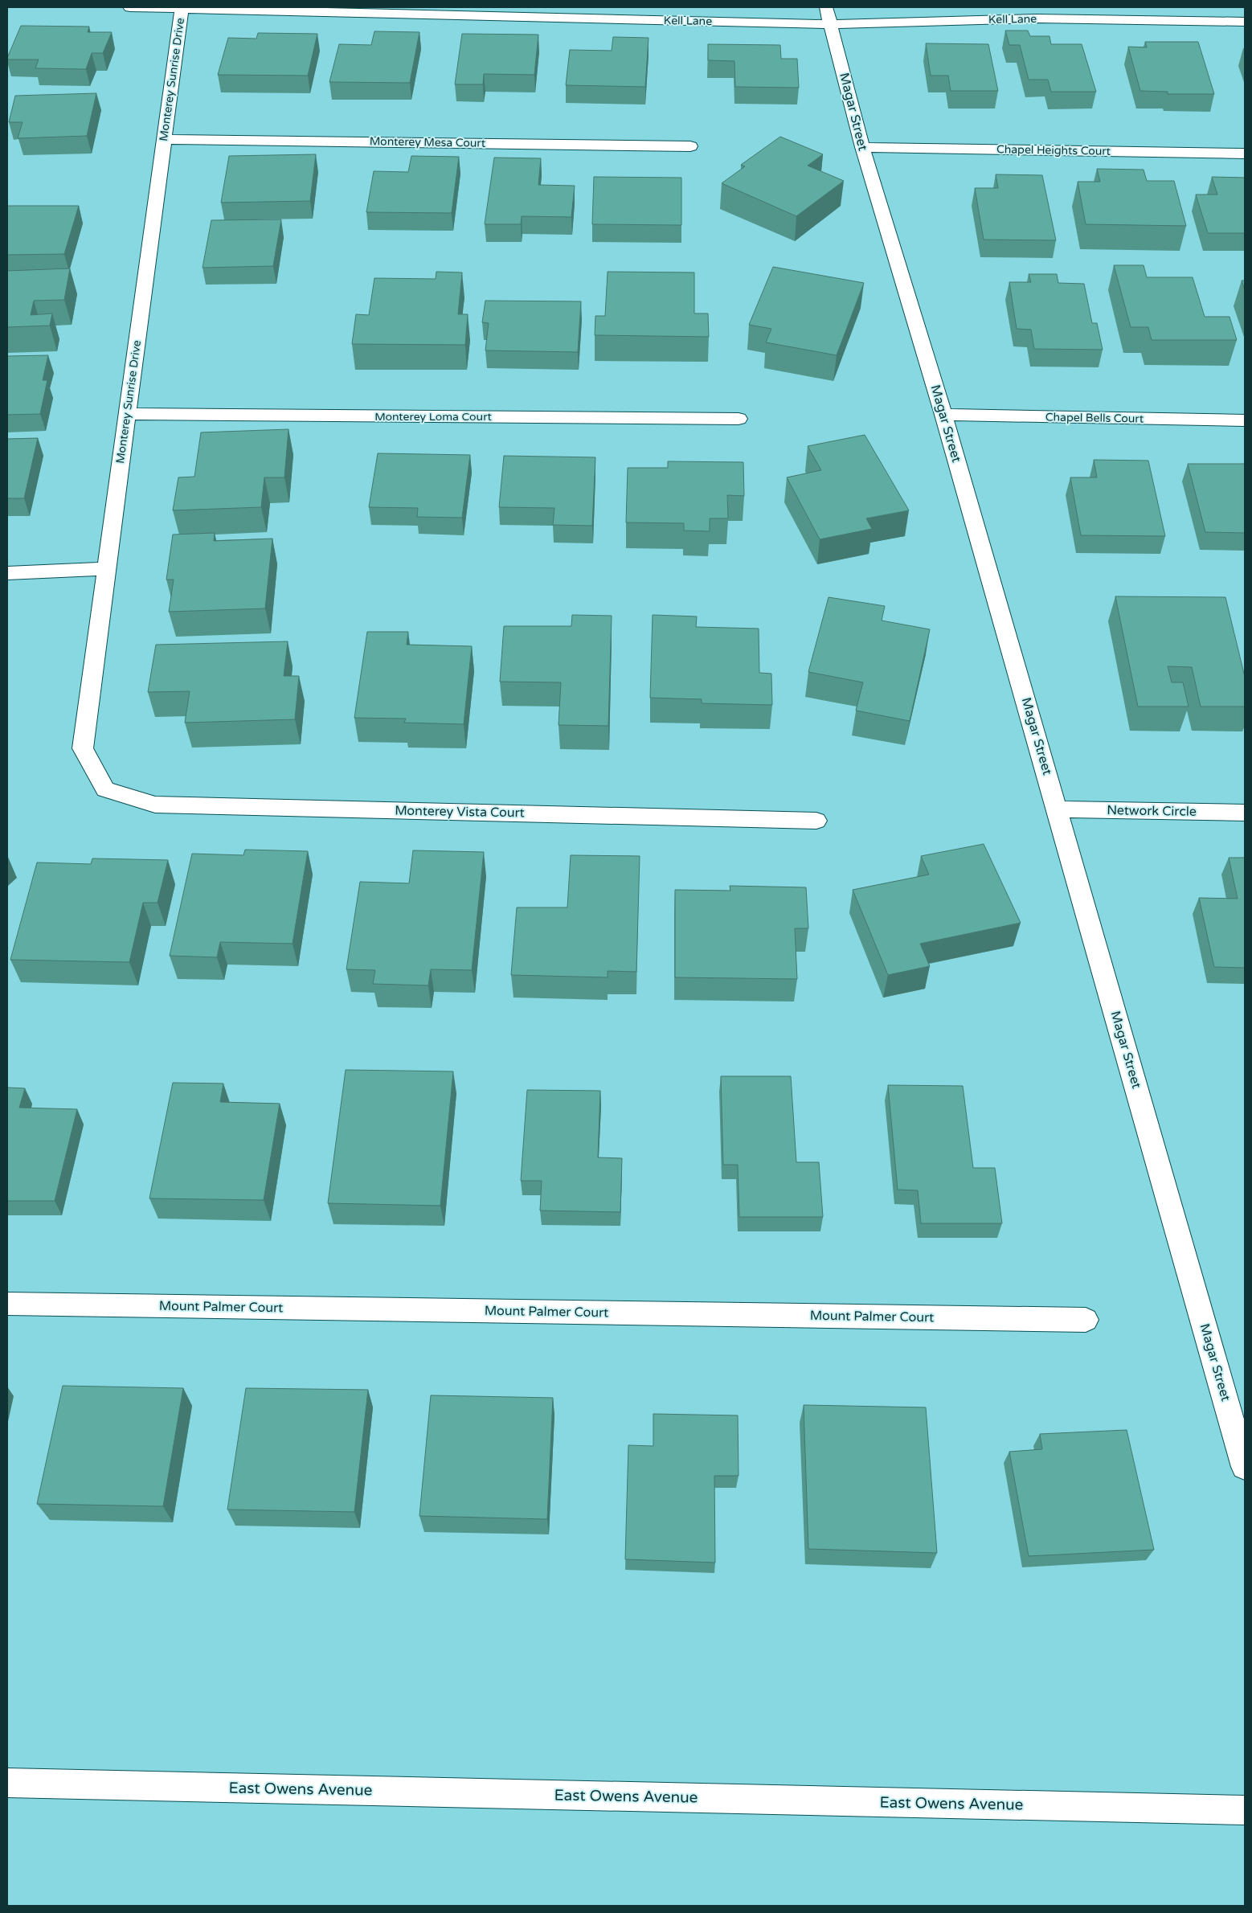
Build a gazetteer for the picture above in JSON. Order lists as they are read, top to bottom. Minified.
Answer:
{"streets":{"street":["Kell Lane","Monterey Sunrise Drive","Magar Street","Monterey Mesa Court","Chapel Heights Court","Monterey Loma Court","Chapel Bells Court","Network Circle","Monterey Vista Court","Mount Palmer Court","East Owens Avenue"]},"crossings":[["Kell Lane","Monterey Sunrise Drive"],["Kell Lane","Magar Street"],["Monterey Sunrise Drive","Monterey Mesa Court"],["Monterey Sunrise Drive","Monterey Loma Court"],["Monterey Sunrise Drive","Monterey Vista Court"],["Magar Street","Chapel Heights Court"],["Magar Street","Chapel Bells Court"],["Magar Street","Network Circle"]]}
